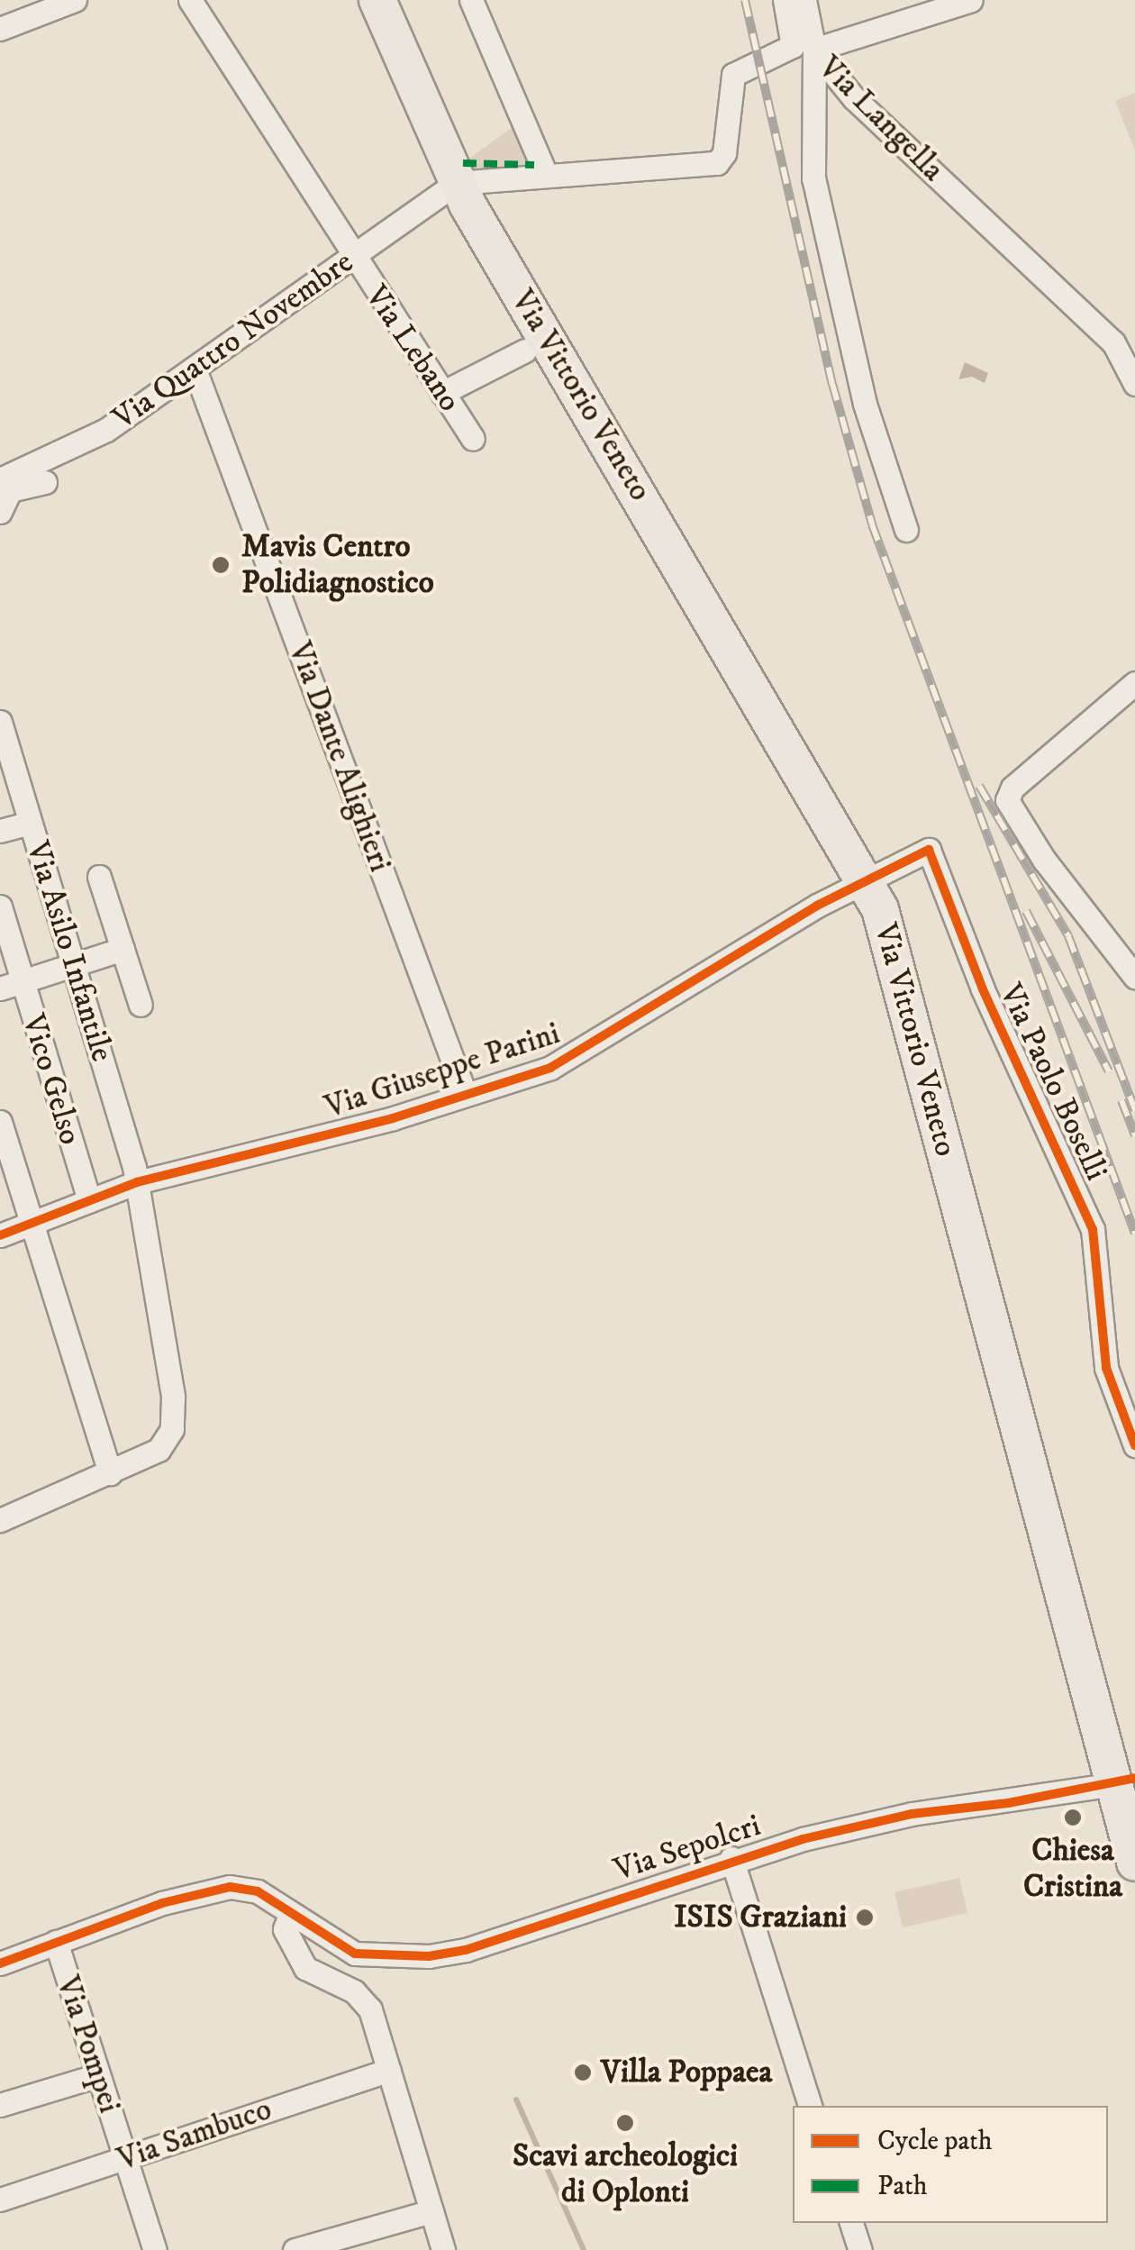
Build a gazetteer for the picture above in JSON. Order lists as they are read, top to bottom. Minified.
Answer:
{"streets":{"main road":["Via Vittorio Veneto"],"street":["Via Langella","Via Quattro Novembre","Via Lebano","Via Dante Alighieri","Via Asilo Infantile","Via Giuseppe Parini","Vico Gelso","Via Paolo Boselli","Via Sepolcri","Via Pompei","Via Sambuco"]},"crossings":[["Via Quattro Novembre","Via Lebano"],["Via Quattro Novembre","Via Vittorio Veneto"],["Via Quattro Novembre","Via Dante Alighieri"],["Via Vittorio Veneto","Via Giuseppe Parini"],["Via Vittorio Veneto","Via Sepolcri"],["Via Dante Alighieri","Via Giuseppe Parini"],["Via Asilo Infantile","Via Giuseppe Parini"],["Via Giuseppe Parini","Vico Gelso"],["Via Giuseppe Parini","Via Paolo Boselli"],["Via Sepolcri","Via Pompei"],["Via Pompei","Via Sambuco"]],"places":["Mavis Centro Polidiagnostico","Chiesa Cristina","ISIS Graziani","Villa Poppaea","Scavi archeologici di Oplonti"],"legend":["Cycle path","Path"]}
